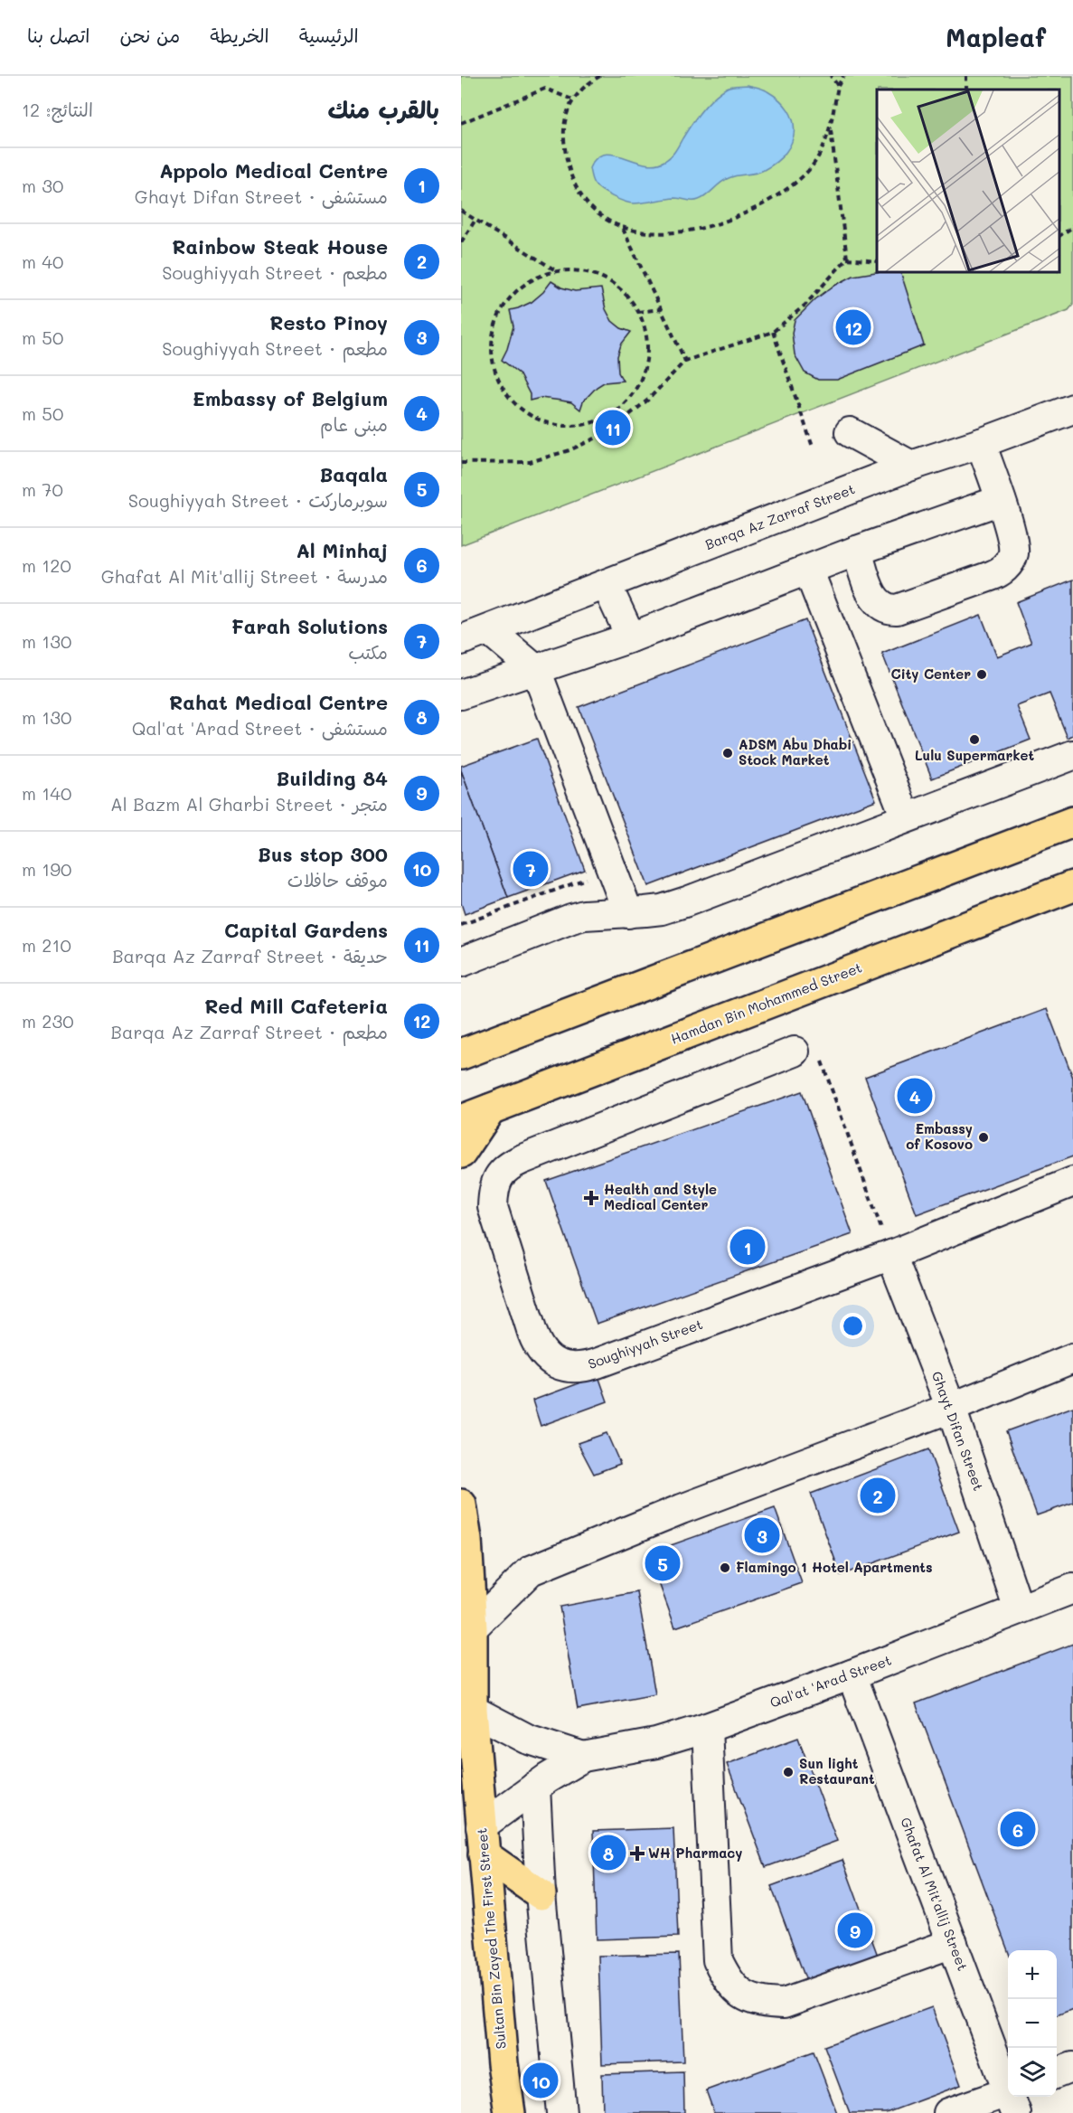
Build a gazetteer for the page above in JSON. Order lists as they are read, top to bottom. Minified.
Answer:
{"streets":{"main road":["Hamdan Bin Mohammed Street","Sultan Bin Zayed The First Street"],"street":["Barqa Az Zarraf Street","Soughiyyah Street","Ghayt Difan Street","Qal'at 'Arad Street","Ghafat Al Mit'allij Street"]},"crossings":[["Soughiyyah Street","Ghayt Difan Street"],["Ghayt Difan Street","Qal'at 'Arad Street"],["Qal'at 'Arad Street","Ghafat Al Mit'allij Street"],["Qal'at 'Arad Street","Sultan Bin Zayed The First Street"]],"places":{"other":["City Center","Lulu Supermarket","ADSM Abu Dhabi Stock Market","Embassy of Kosovo","Flamingo 1 Hotel Apartments","Sun light Restaurant"],"health":["Health and Style Medical Center","WH Pharmacy"]},"page":{"header":"Mapleaf","nav":["الرئيسية","الخريطة","من نحن","اتصل بنا"],"heading":["بالقرب منك","النتائج: 12"],"list":[{"mark":"1","name":"Appolo Medical Centre","note":"مستشفى · Ghayt Difan Street","value":"30 m"},{"mark":"2","name":"Rainbow Steak House","note":"مطعم · Soughiyyah Street","value":"40 m"},{"mark":"3","name":"Resto Pinoy","note":"مطعم · Soughiyyah Street","value":"50 m"},{"mark":"4","name":"Embassy of Belgium","note":"مبنى عام","value":"50 m"},{"mark":"5","name":"Baqala","note":"سوبرماركت · Soughiyyah Street","value":"70 m"},{"mark":"6","name":"Al Minhaj","note":"مدرسة · Ghafat Al Mit'allij Street","value":"120 m"},{"mark":"7","name":"Farah Solutions","note":"مكتب","value":"130 m"},{"mark":"8","name":"Rahat Medical Centre","note":"مستشفى · Qal'at 'Arad Street","value":"130 m"},{"mark":"9","name":"Building 84","note":"متجر · Al Bazm Al Gharbi Street","value":"140 m"},{"mark":"10","name":"Bus stop 300","note":"موقف حافلات","value":"190 m"},{"mark":"11","name":"Capital Gardens","note":"حديقة · Barqa Az Zarraf Street","value":"210 m"},{"mark":"12","name":"Red Mill Cafeteria","note":"مطعم · Barqa Az Zarraf Street","value":"230 m"}],"pins":["12","11","7","4","1","2","3","5","6","8","9","10"],"map_buttons":["+","−"]}}
